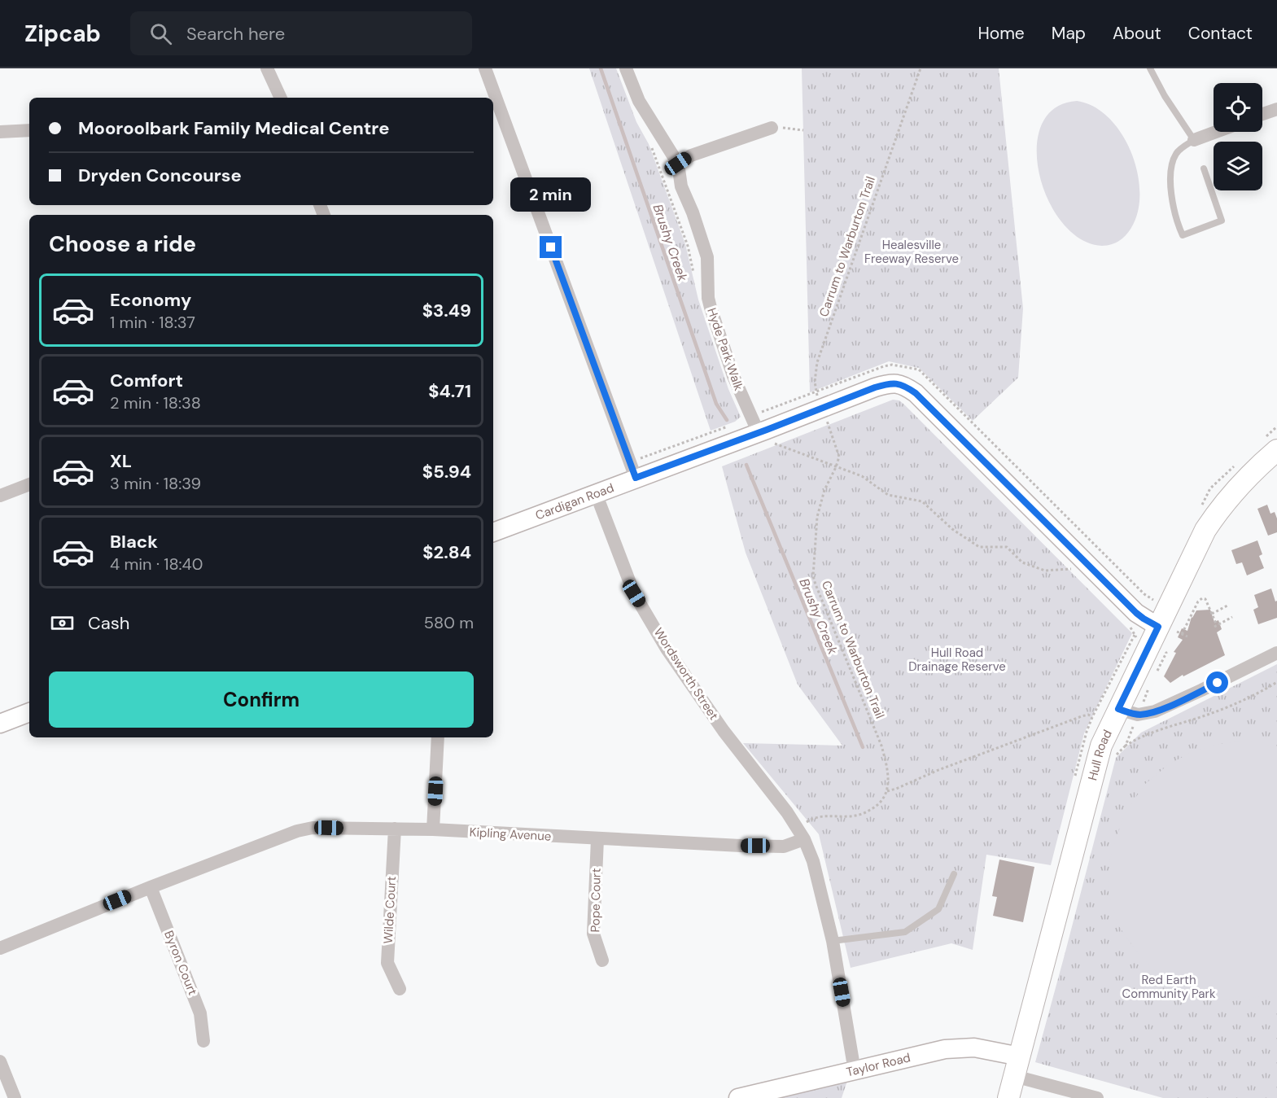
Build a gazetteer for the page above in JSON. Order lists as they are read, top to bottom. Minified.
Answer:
{"streets":{"main road":["Hull Road"],"street":["Hyde Park Walk","Cardigan Road","Wordsworth Street","Kipling Avenue","Pope Court","Wilde Court","Byron Court","Taylor Road"],"path":["Carrum to Warburton Trail"]},"crossings":[["Carrum to Warburton Trail","Cardigan Road"],["Hyde Park Walk","Cardigan Road"],["Cardigan Road","Wordsworth Street"],["Cardigan Road","Hull Road"],["Wordsworth Street","Kipling Avenue"],["Hull Road","Taylor Road"],["Kipling Avenue","Pope Court"],["Kipling Avenue","Wilde Court"],["Kipling Avenue","Byron Court"]],"water":["Brushy Creek"],"parks":["Healesville Freeway Reserve","Hull Road Drainage Reserve","Red Earth Community Park"],"page":{"header":"Zipcab","search":"Search here","nav":["Home","Map","About","Contact"],"banner":["Mooroolbark Family Medical Centre","Dryden Concourse"],"bubble":"2 min","heading":"Choose a ride","list":[{"name":"Economy","note":"1 min · 18:37","value":"$3.49"},{"name":"Comfort","note":"2 min · 18:38","value":"$4.71"},{"name":"XL","note":"3 min · 18:39","value":"$5.94"},{"name":"Black","note":"4 min · 18:40","value":"$2.84"}],"pay":["Cash","580 m"],"buttons":"Confirm"}}
